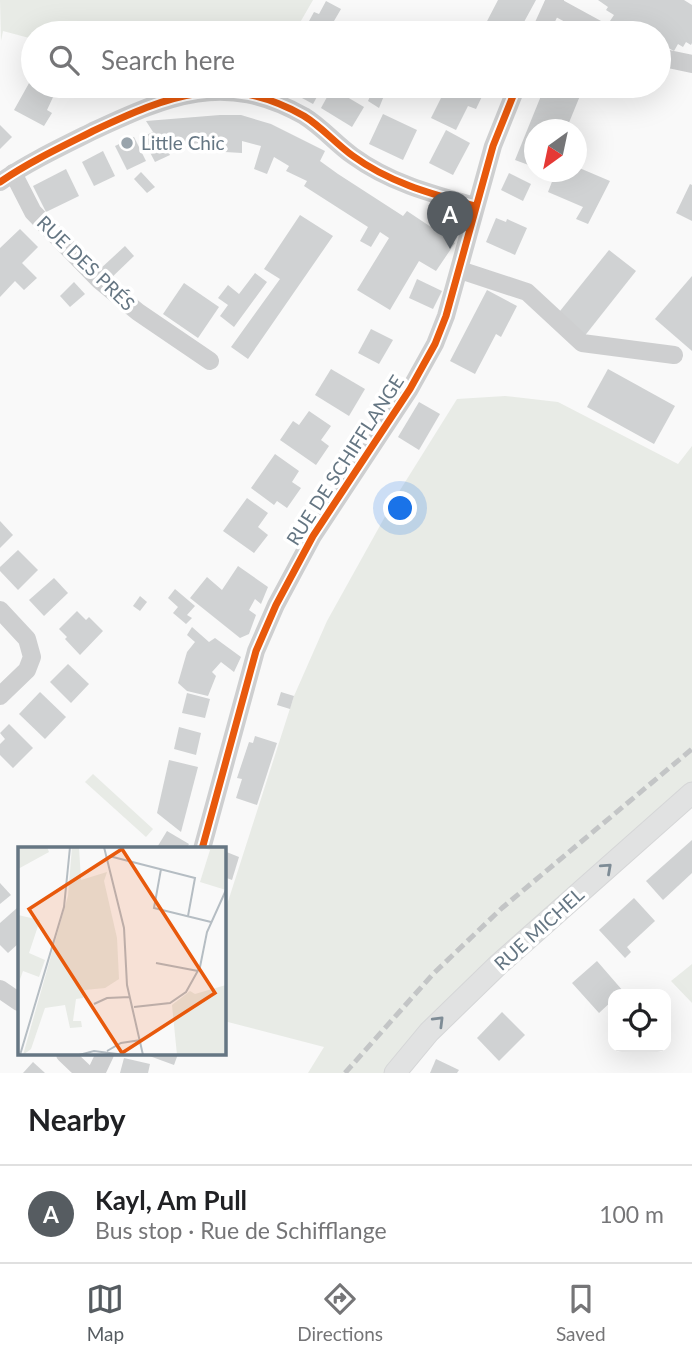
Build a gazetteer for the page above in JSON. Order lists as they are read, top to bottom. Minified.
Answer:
{"streets":{"main road":["RUE MICHEL"],"street":["RUE DES PRÉS","RUE DE SCHIFFLANGE"]},"crossings":[["RUE DES PRÉS","RUE DE SCHIFFLANGE"]],"one_way":["RUE MICHEL"],"places":["Little Chic"],"north":"bottom left","page":{"search":"Search here","pins":"A","heading":"Nearby","list":[{"mark":"A","name":"Kayl, Am Pull","note":"Bus stop · Rue de Schifflange","value":"100 m"}],"nav":["Map","Directions","Saved"]}}
